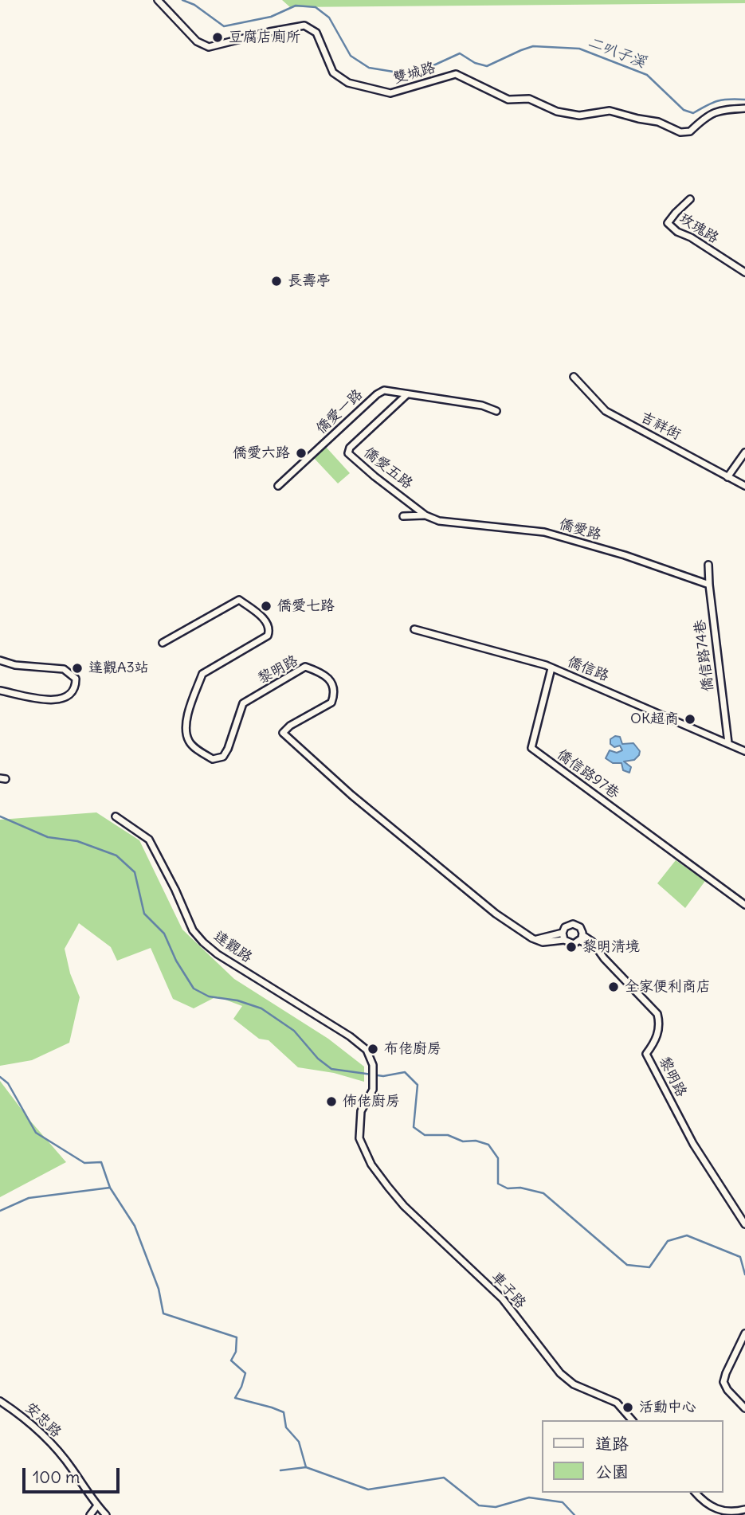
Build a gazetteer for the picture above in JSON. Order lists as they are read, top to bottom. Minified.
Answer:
{"streets":{"street":["雙城路","玫瑰路","僑愛一路","吉祥街","僑愛五路","僑愛路","僑信路74巷","僑信路","黎明路","僑信路97巷","達觀路","車子路","安忠路"]},"crossings":[["僑愛一路","僑愛五路"],["僑愛五路","僑愛路"],["僑愛路","僑信路74巷"],["僑信路74巷","僑信路"],["僑信路","僑信路97巷"],["達觀路","車子路"]],"water":["二叭子溪"],"places":["豆腐店廁所","長壽亭","僑愛六路","僑愛七路","達觀A3站","OK超商","黎明清境","全家便利商店","布佬廚房","佈佬廚房","活動中心"],"legend":["道路","公園"],"scale_bar":"100 m"}
